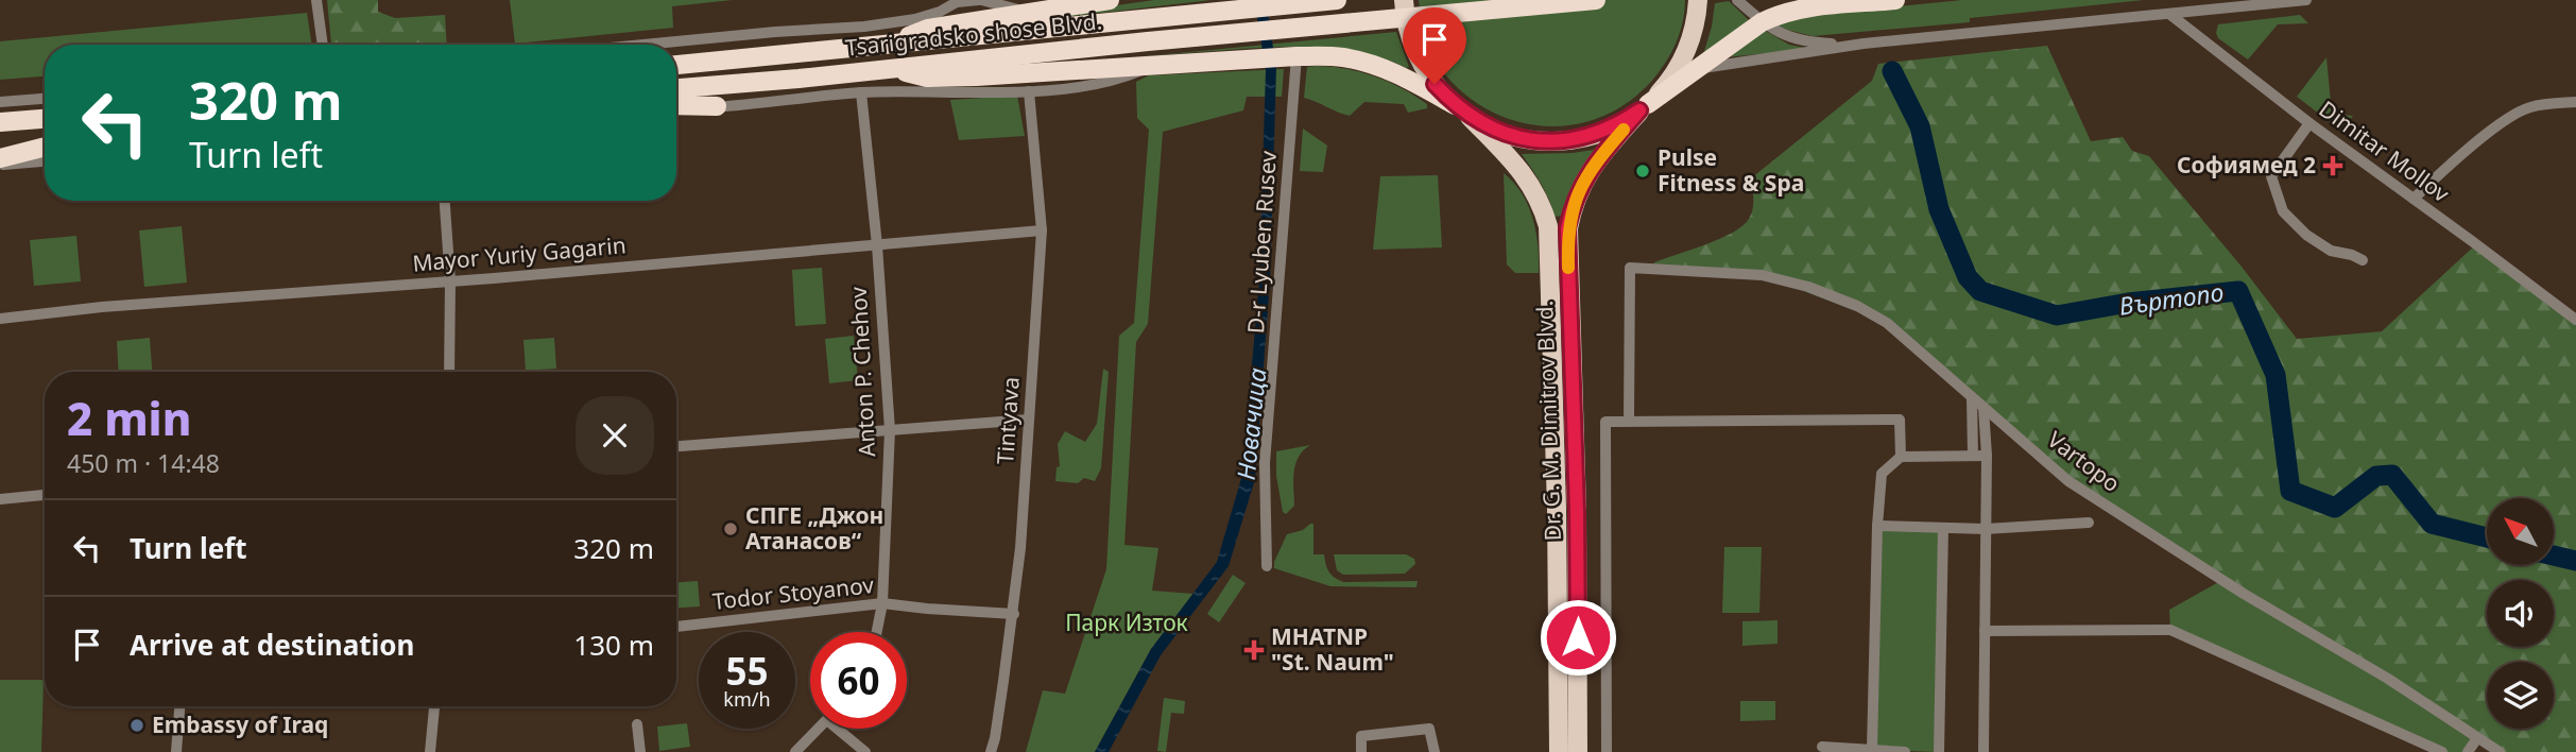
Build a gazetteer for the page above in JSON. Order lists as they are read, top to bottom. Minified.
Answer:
{"streets":{"highway":["Tsarigradsko shose Blvd."],"main road":["Dr. G. M. Dimitrov Blvd."],"street":["Dimitar Mollov","D-r Lyuben Rusev","Mayor Yuriy Gagarin","Anton P. Chehov","Tintyava","Vartopo","Todor Stoyanov"]},"crossings":[["Tsarigradsko shose Blvd.","Anton P. Chehov"],["Tsarigradsko shose Blvd.","Tintyava"],["Mayor Yuriy Gagarin","Anton P. Chehov"],["Mayor Yuriy Gagarin","Tintyava"],["Anton P. Chehov","Todor Stoyanov"],["Tintyava","Todor Stoyanov"]],"water":["Въртопо","Новачица"],"parks":["Парк Изток"],"places":{"health":["Софиямед 2","MHATNP \"St. Naum\""],"other":["Pulse Fitness & Spa","СПГЕ „Джон Атанасов“","Embassy of Iraq"]},"north":"top left","page":{"turn":["320 m","Turn left"],"heading":["2 min","450 m · 14:48"],"list":[{"name":"Turn left","value":"320 m"},{"name":"Arrive at destination","value":"130 m"}],"speed":"55 km/h","limit":"60"}}
